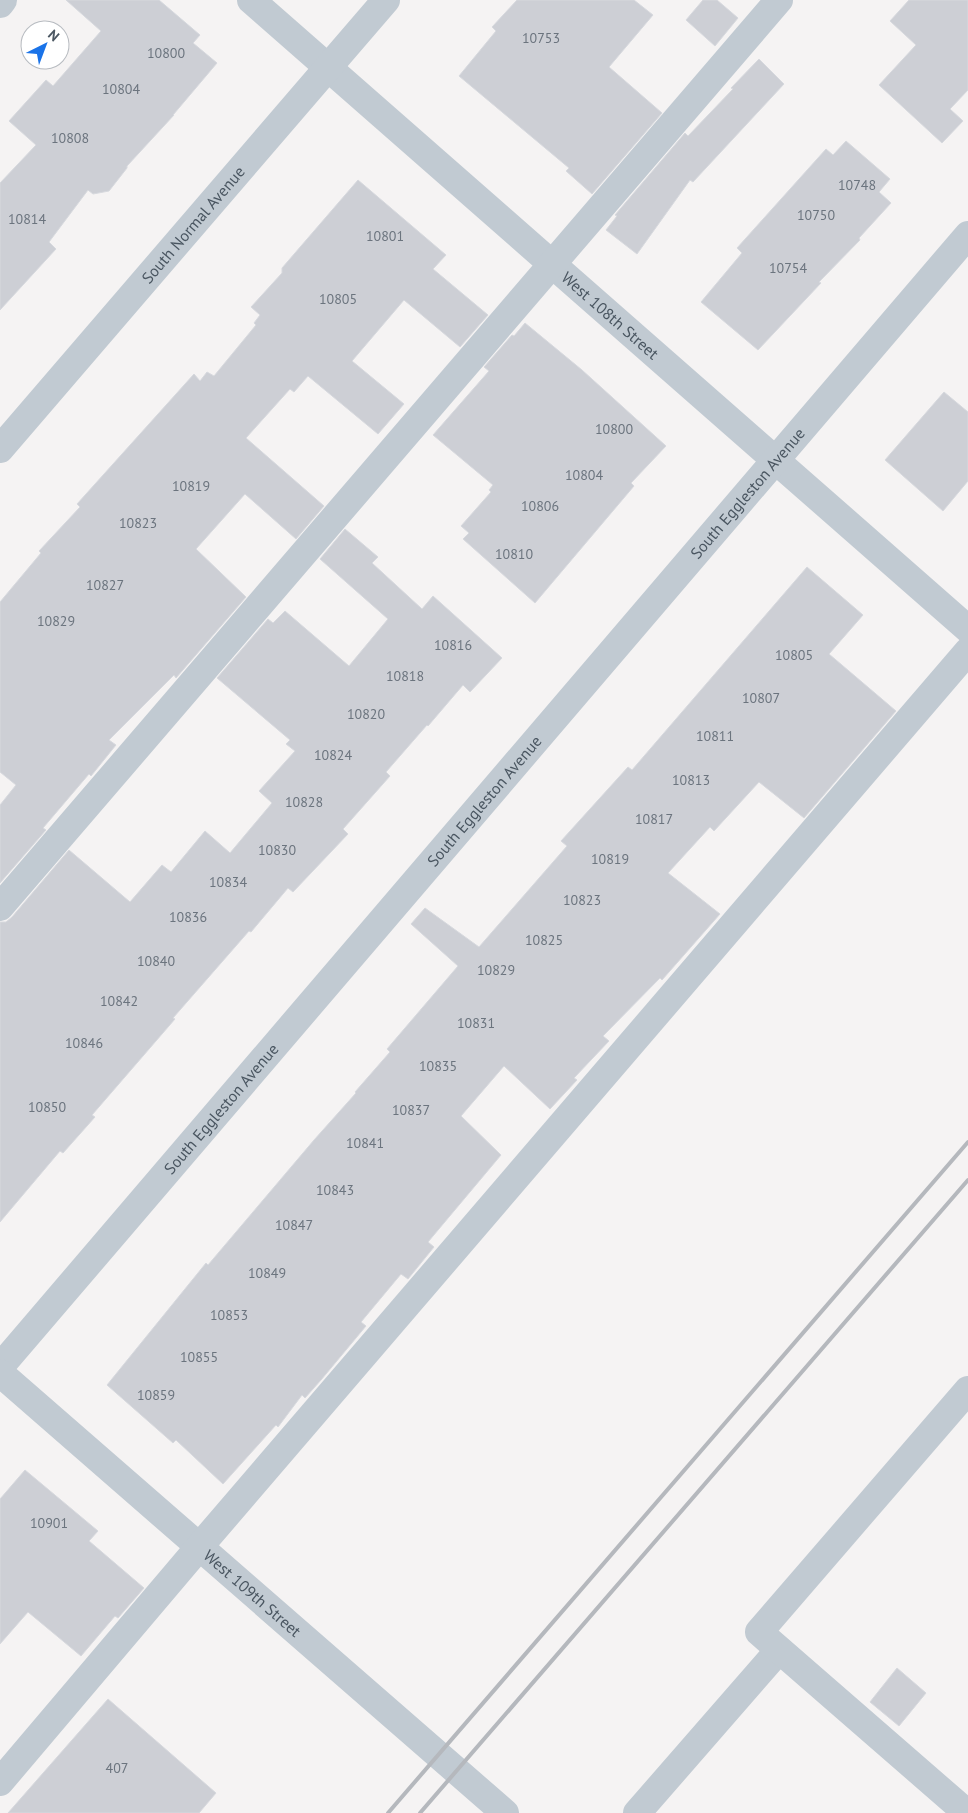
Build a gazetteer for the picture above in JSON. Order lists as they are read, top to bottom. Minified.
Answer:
{"streets":{"street":["South Normal Avenue","West 108th Street","South Eggleston Avenue","West 109th Street"]},"crossings":[["South Normal Avenue","West 108th Street"],["West 108th Street","South Eggleston Avenue"]],"house_numbers":["10753","10800","10804","10808","10748","10750","10814","10801","10754","10805","10800","10804","10819","10806","10823","10810","10827","10829","10816","10805","10818","10807","10820","10811","10824","10813","10828","10817","10830","10819","10834","10823","10836","10825","10840","10829","10842","10831","10846","10835","10850","10837","10841","10843","10847","10849","10853","10855","10859","10901","407"],"north":"top right"}
